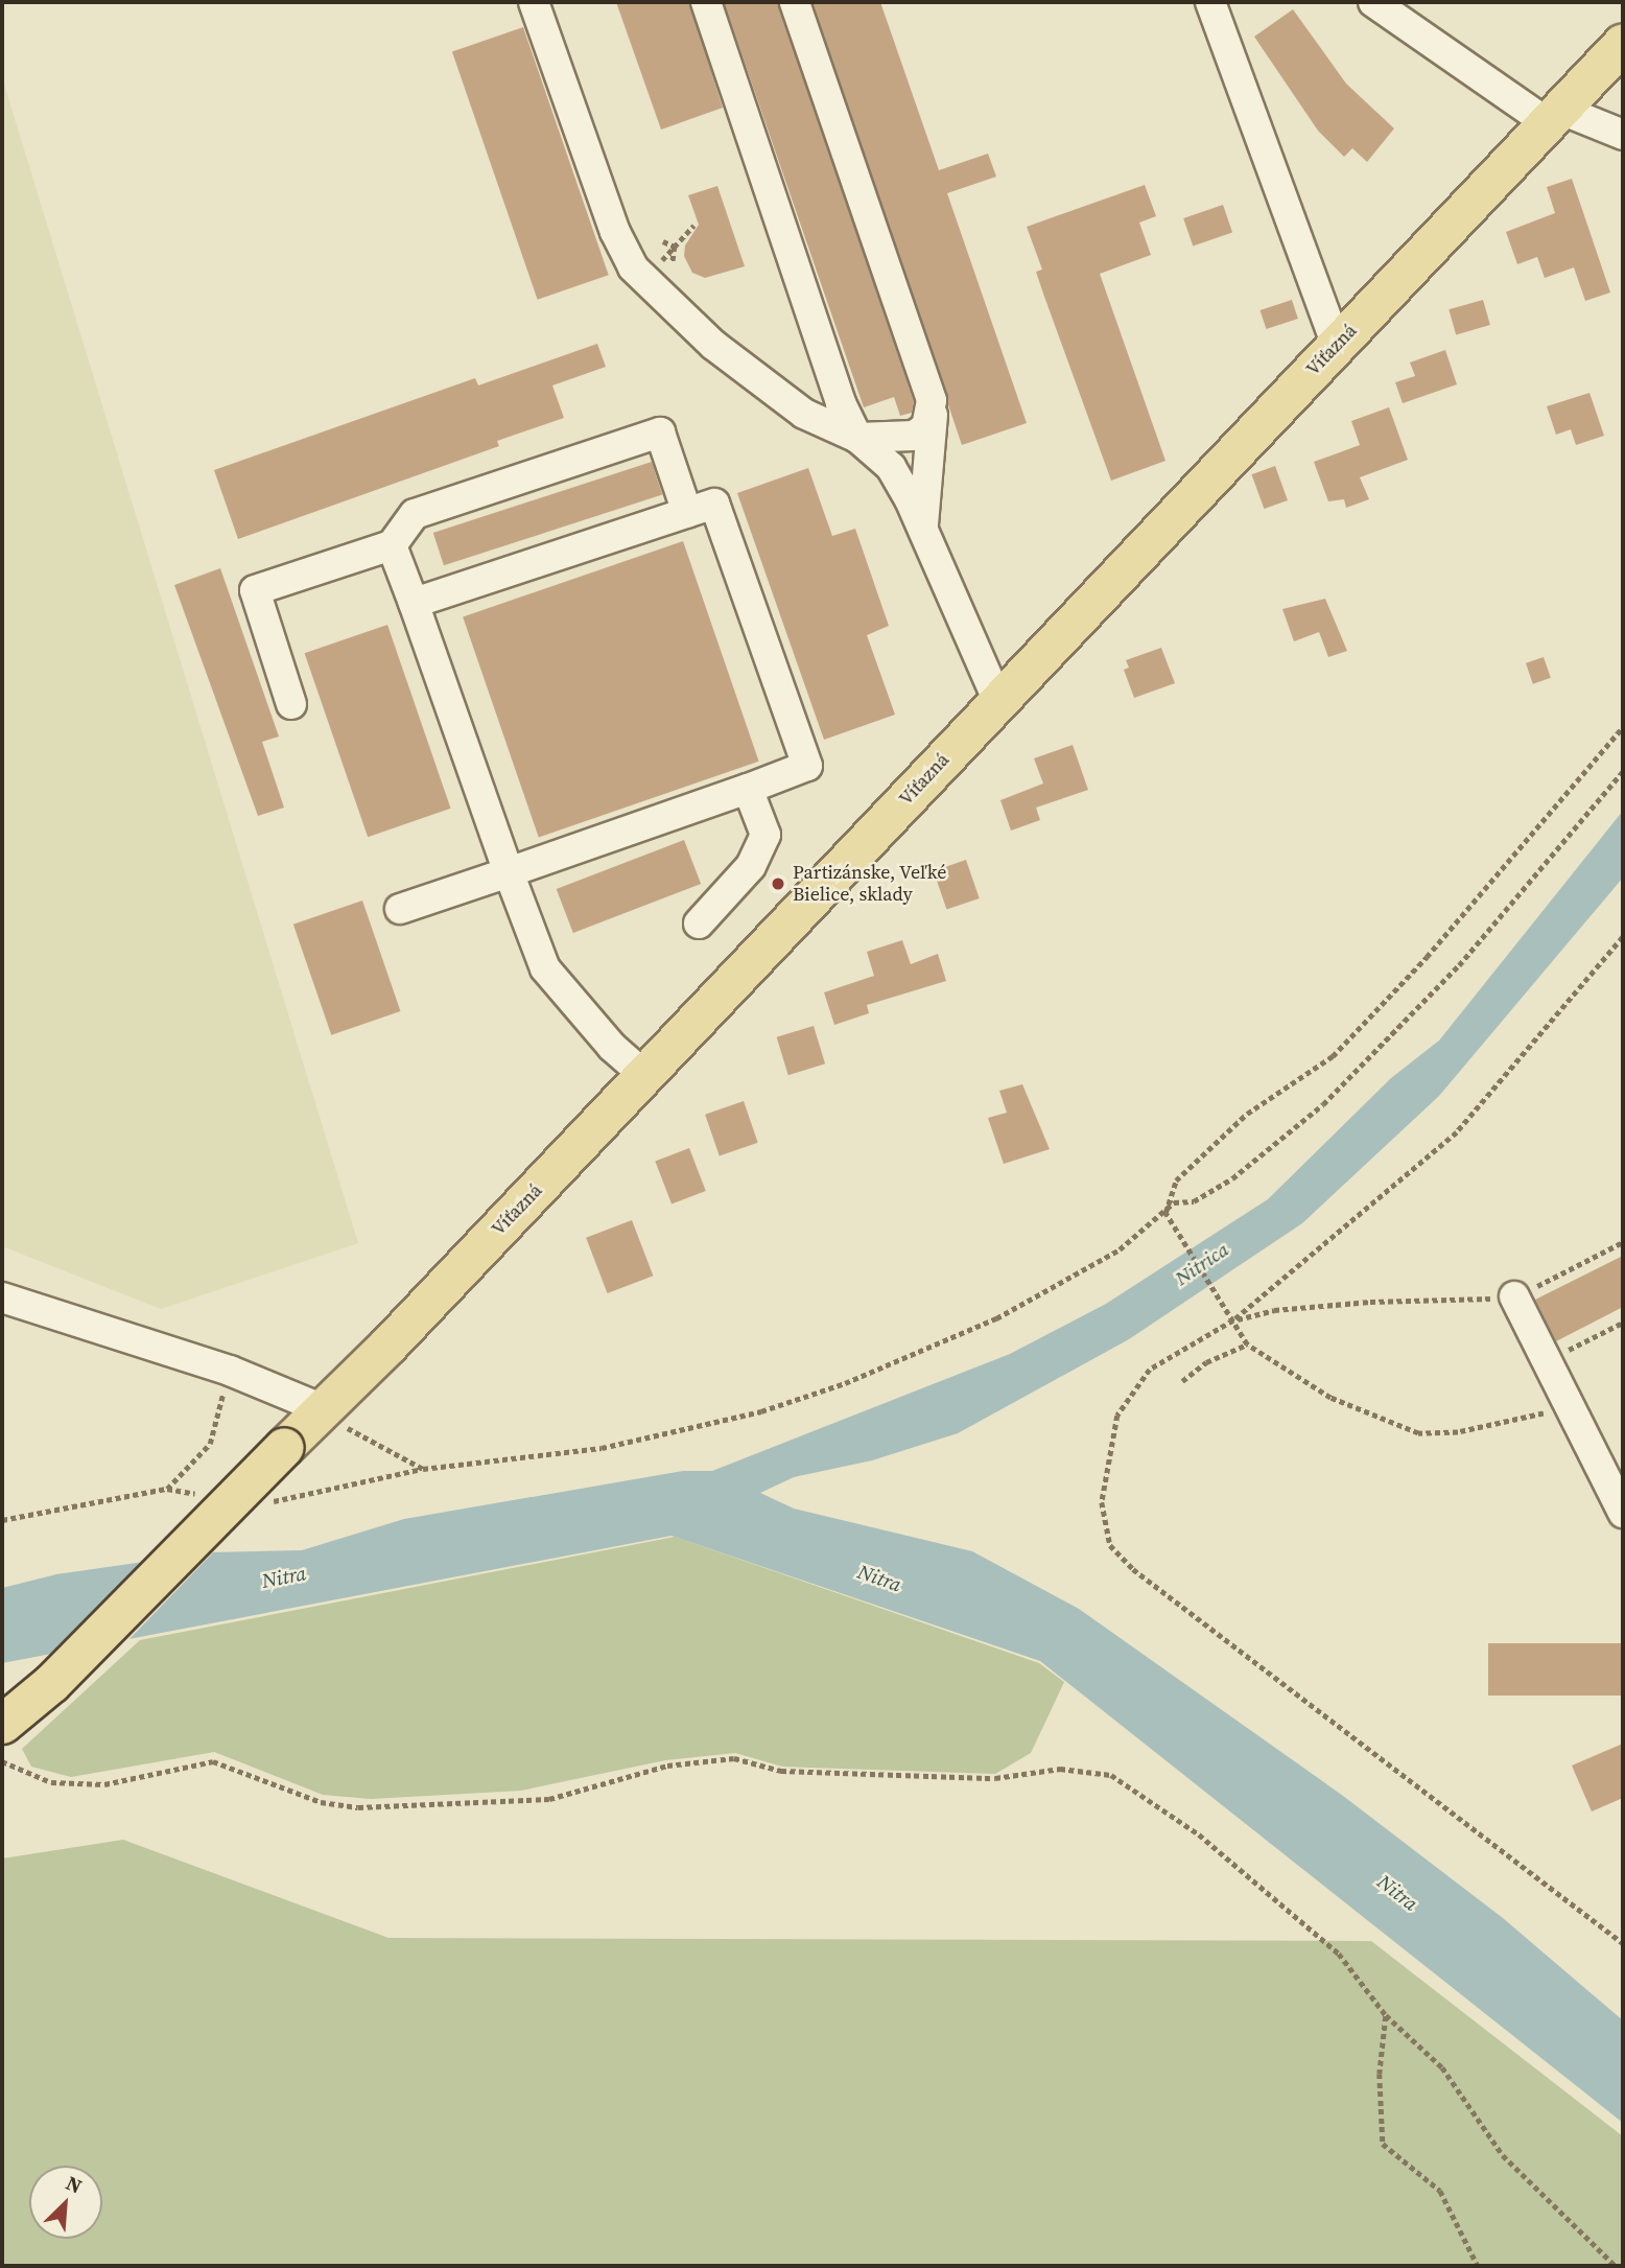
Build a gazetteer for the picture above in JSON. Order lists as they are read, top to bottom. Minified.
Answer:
{"streets":{"main road":["Víťazná"]},"water":["Nitrica","Nitra"],"places":["Partizánske, Veľké Bielice, sklady"],"north":"top right"}
